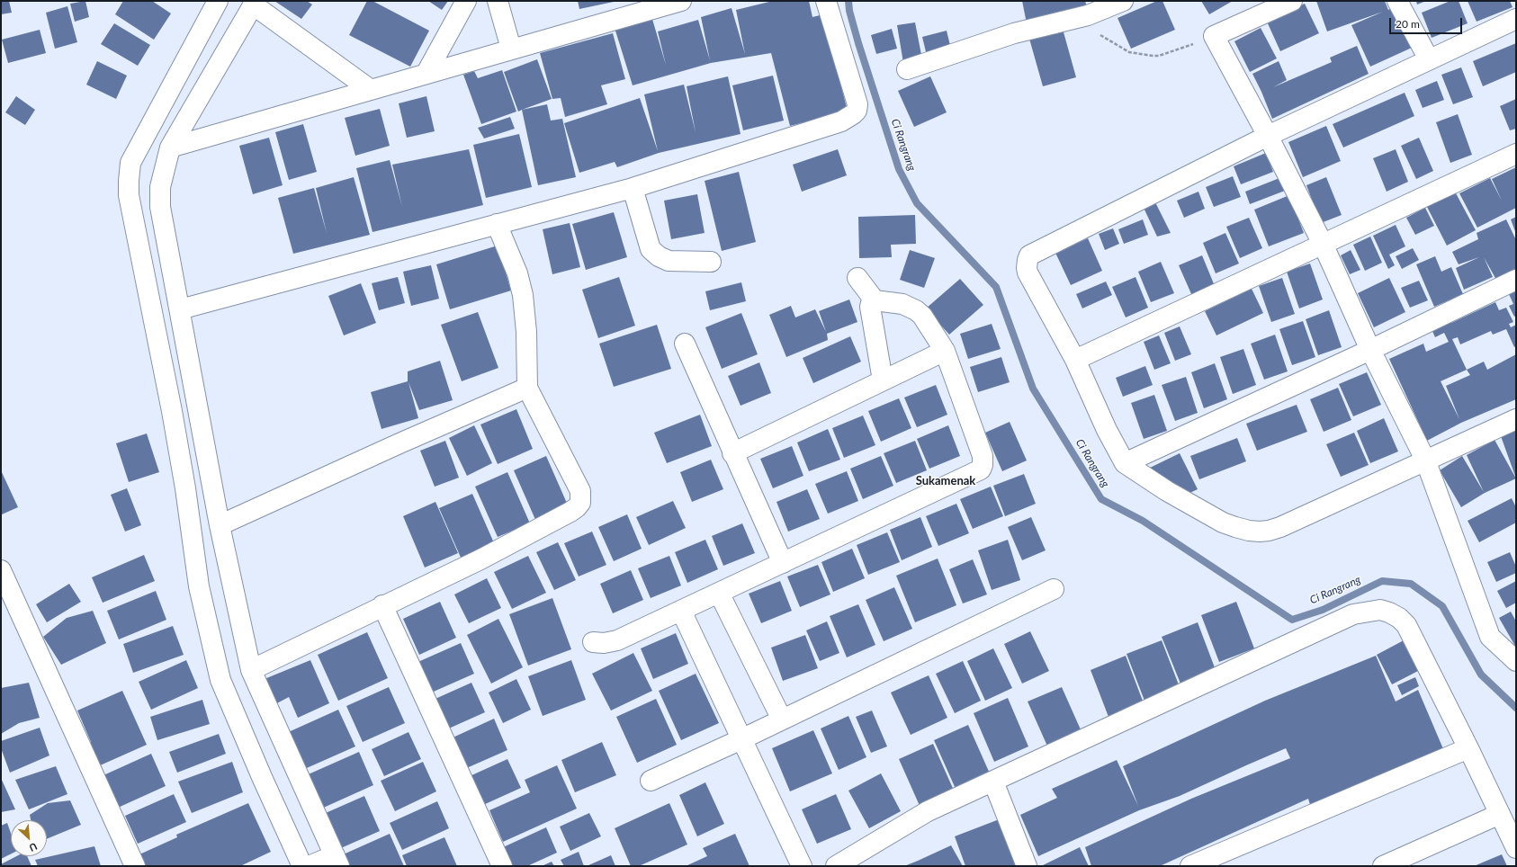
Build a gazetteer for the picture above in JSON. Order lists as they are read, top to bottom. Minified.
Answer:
{"districts":["Sukamenak"],"water":["Ci Rangrang"],"scale_bar":"20 m","north":"bottom right"}
